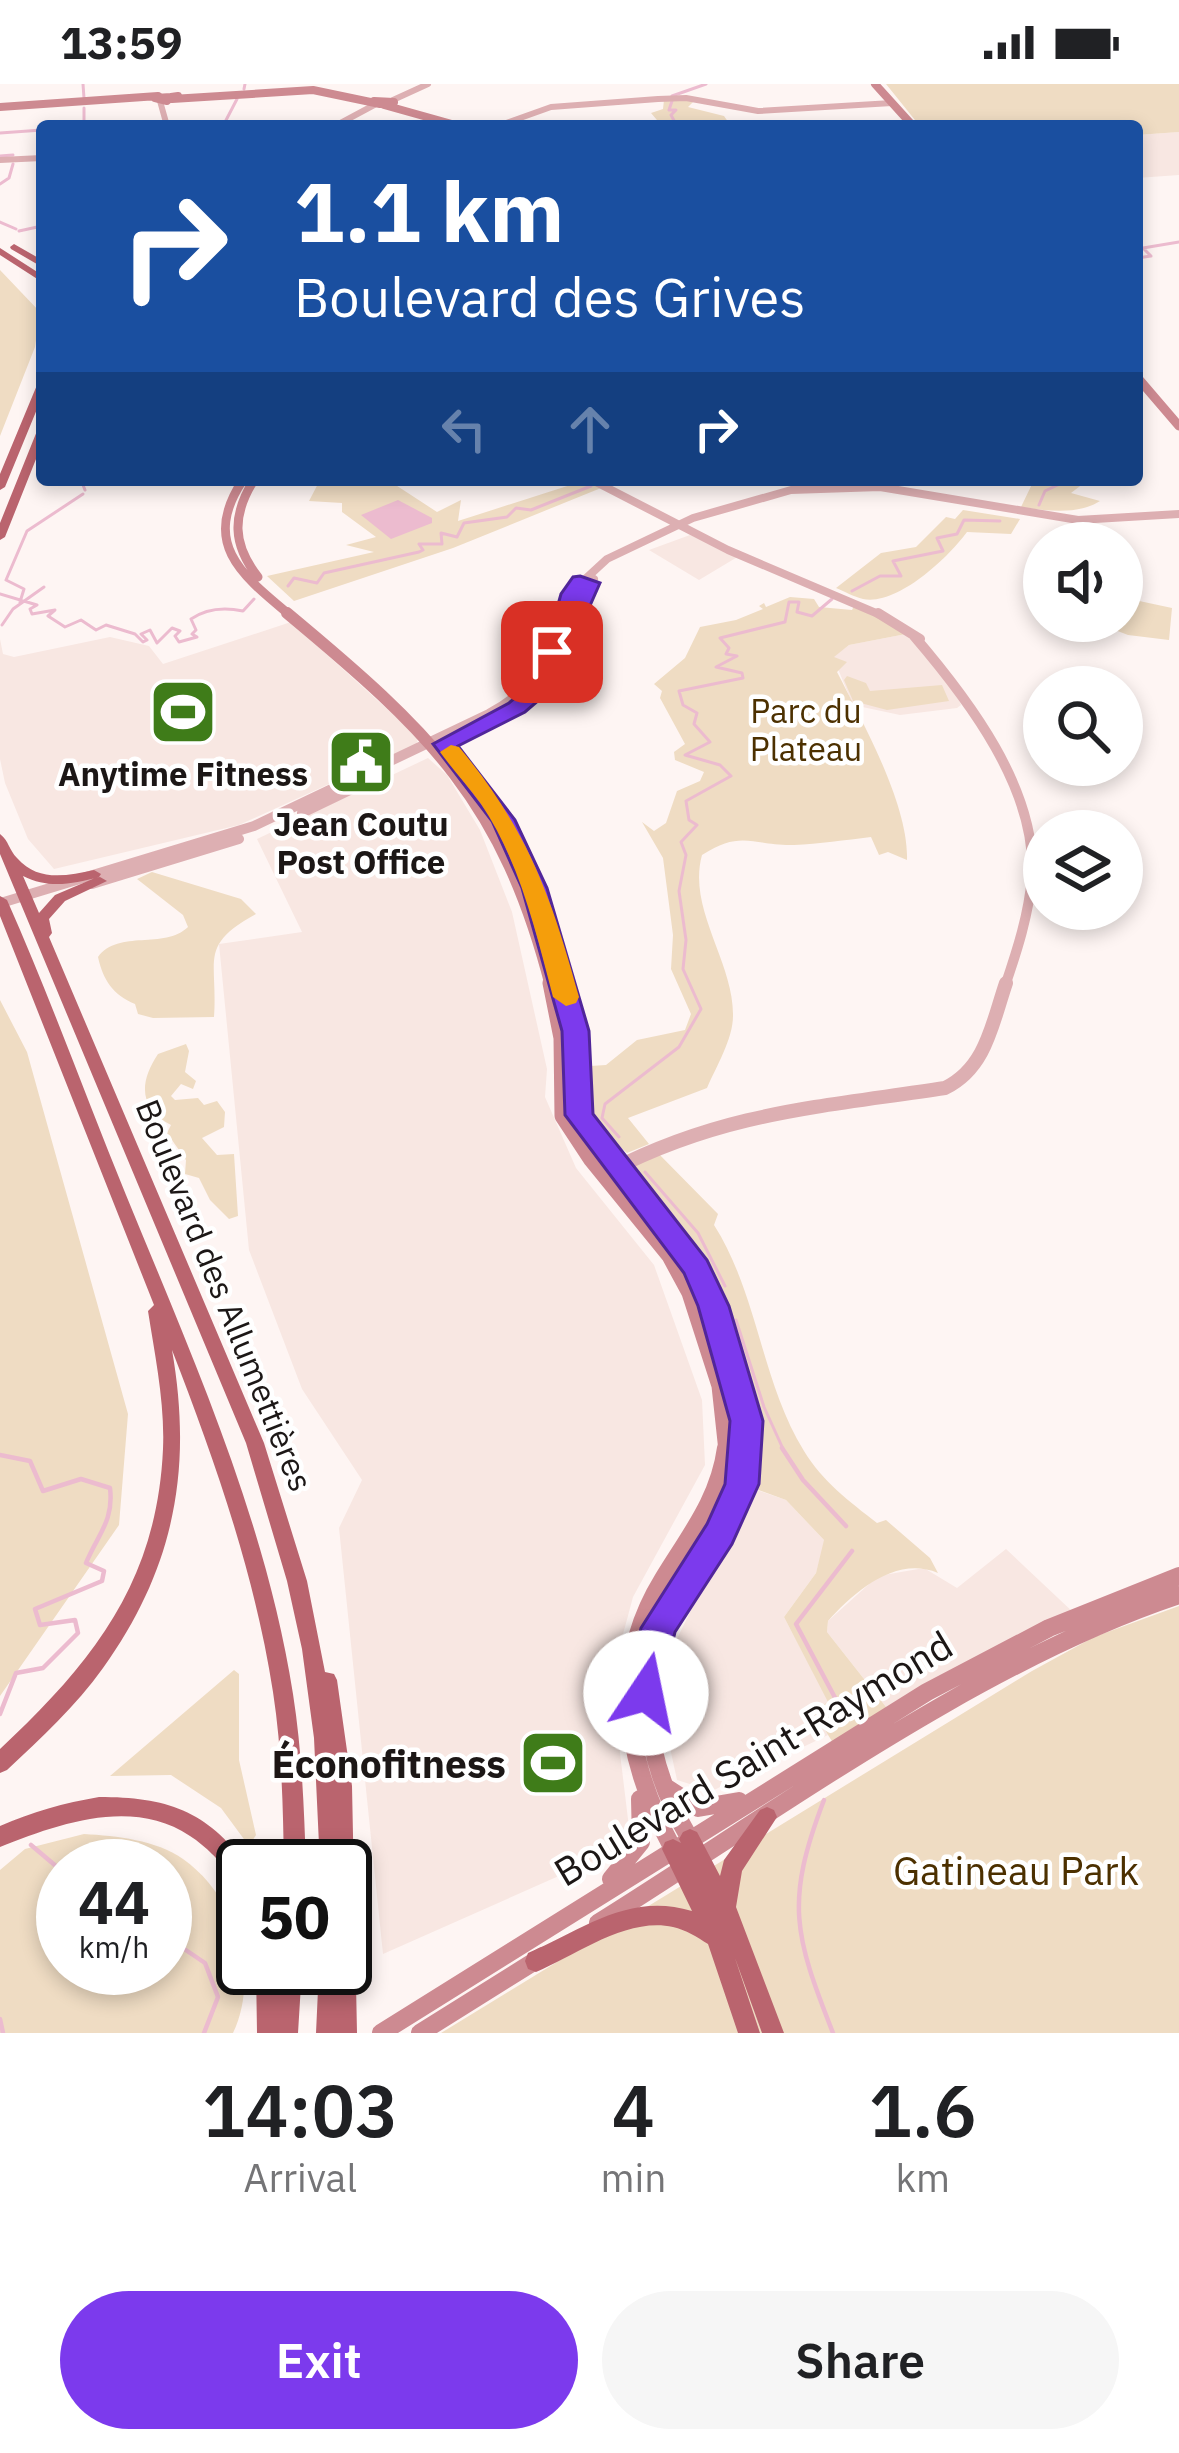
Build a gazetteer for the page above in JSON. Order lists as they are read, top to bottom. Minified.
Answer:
{"streets":{"highway":["Boulevard des Allumettières"],"main road":["Boulevard Saint-Raymond"]},"parks":["Parc du Plateau","Gatineau Park"],"places":{"sports":["Anytime Fitness","Éconofitness"],"public building":["Jean Coutu Post Office"]},"page":{"status":"13:59","turn":["1.1 km","Boulevard des Grives"],"speed":"44 km/h","limit":"50","eta":["14:03","Arrival","4","min","1.6","km"],"buttons":["Exit","Share"]}}
